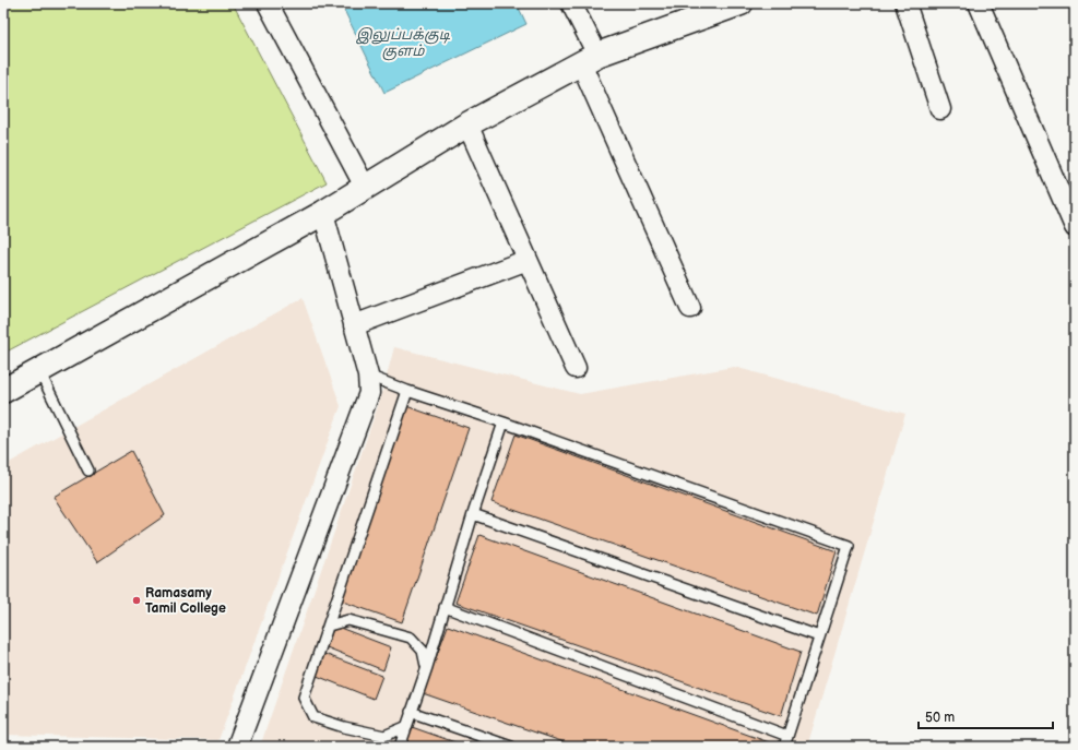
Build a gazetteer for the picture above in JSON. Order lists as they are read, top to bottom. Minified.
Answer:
{"water":["இலுப்பக்குடி குளம்"],"places":["Ramasamy Tamil College"],"scale_bar":"50 m"}
